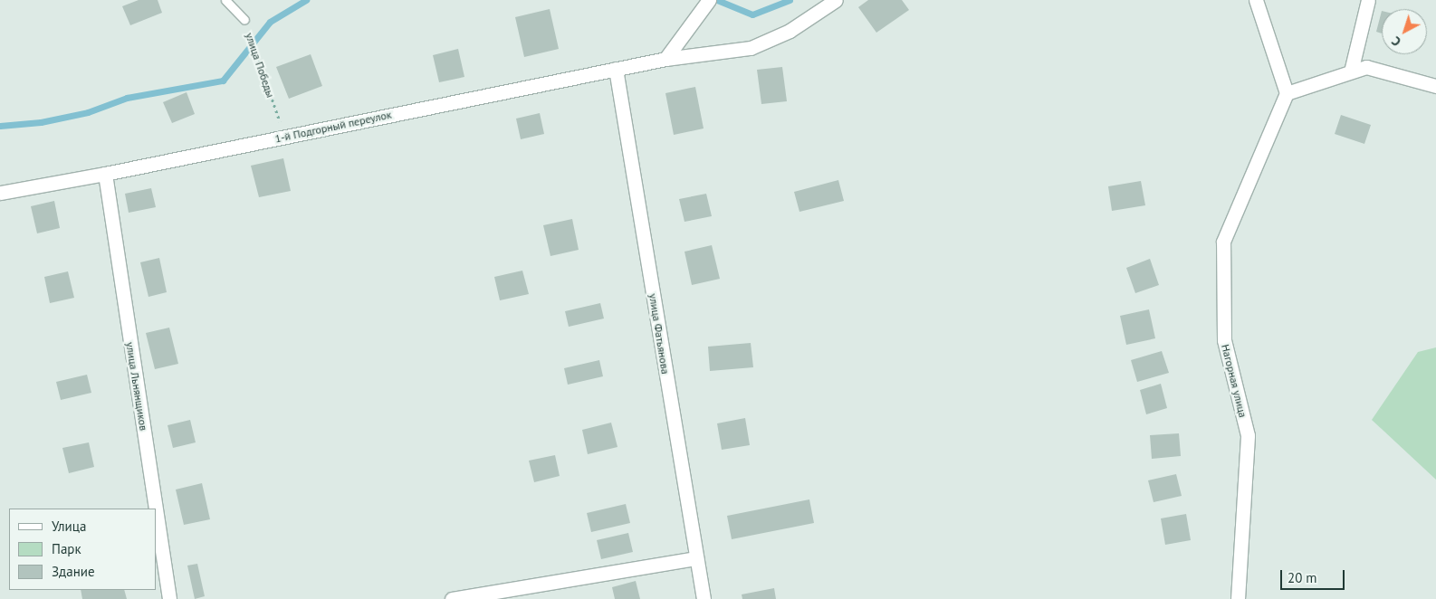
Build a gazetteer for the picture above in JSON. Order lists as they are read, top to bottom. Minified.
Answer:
{"streets":{"street":["1-й Подгорный переулок","улица Фатьянова","Нагорная улица","улица Льнянщиков"],"lane":["улица Победы"]},"crossings":[["улица Победы","1-й Подгорный переулок"],["1-й Подгорный переулок","улица Фатьянова"],["1-й Подгорный переулок","улица Льнянщиков"]],"legend":["Улица","Парк","Здание"],"scale_bar":"20 m","north":"bottom left"}
